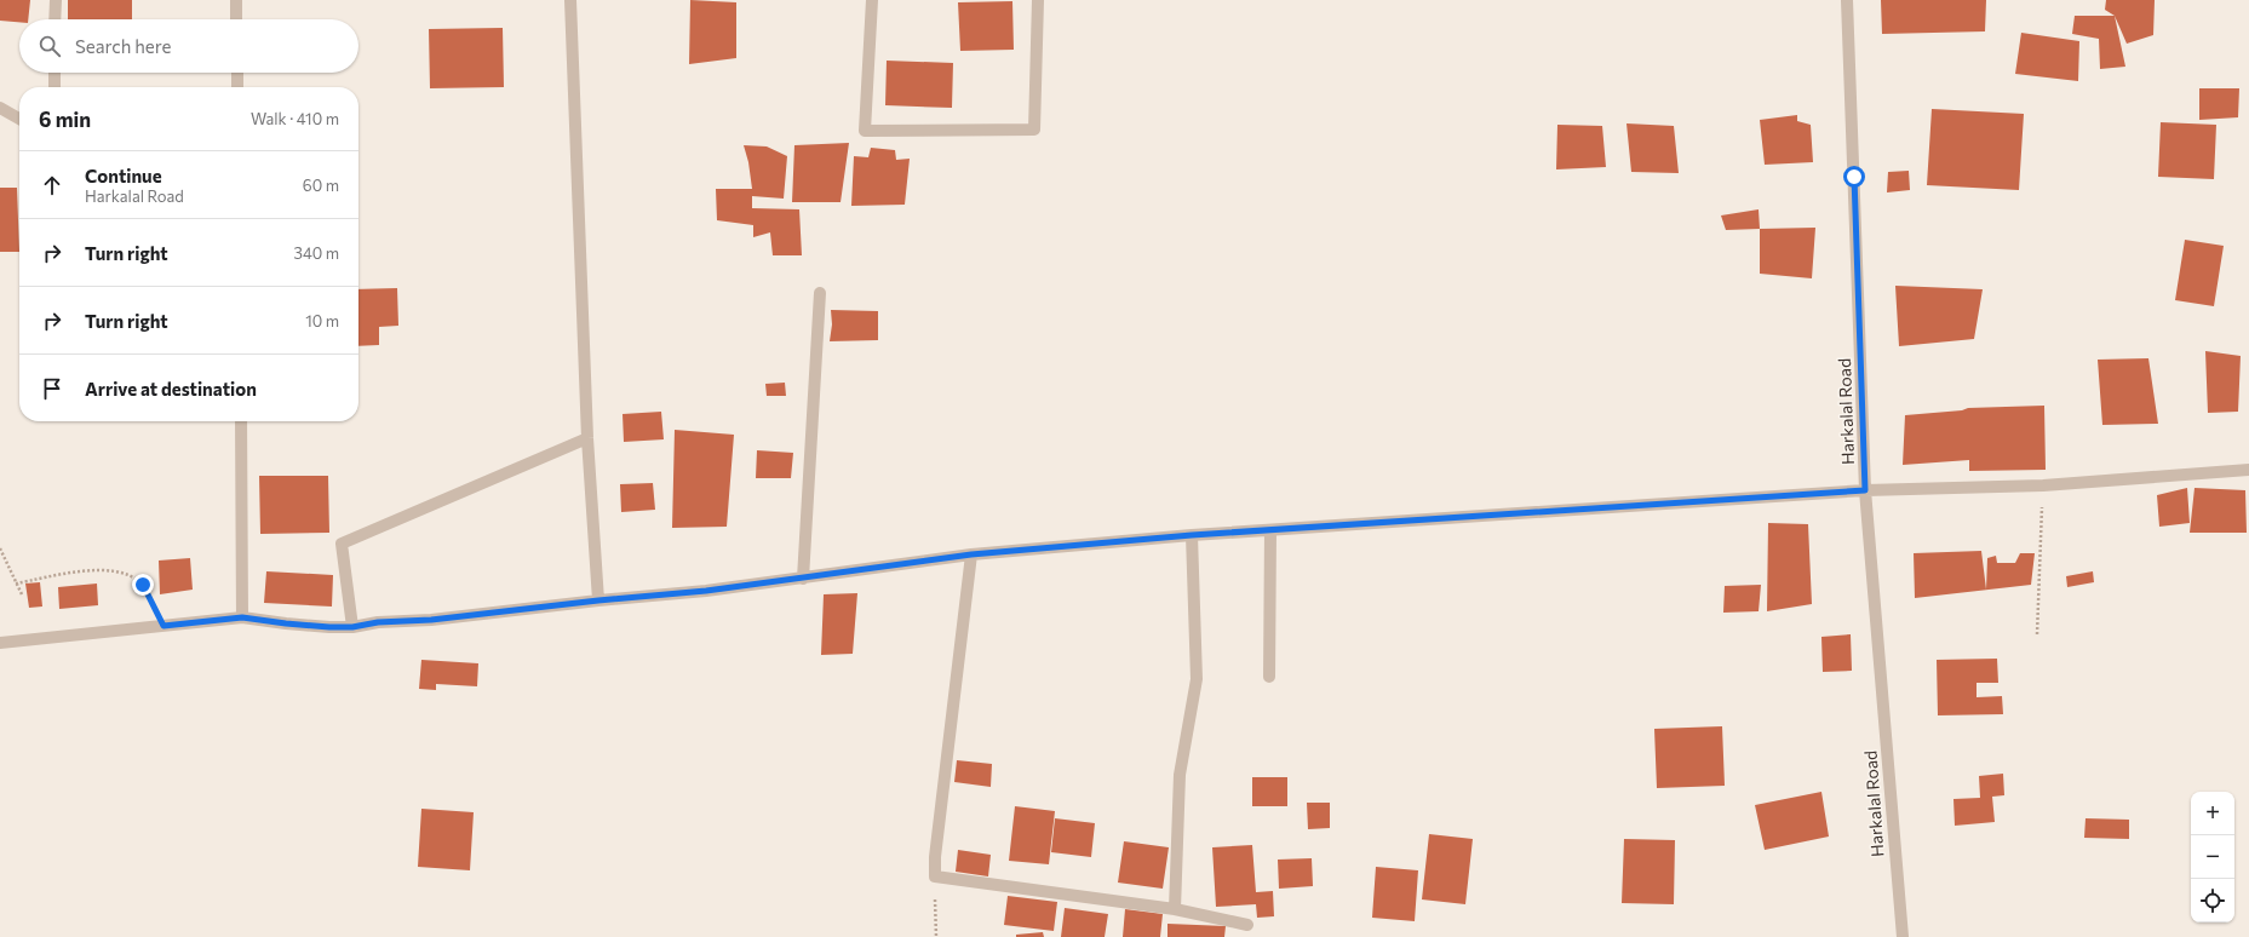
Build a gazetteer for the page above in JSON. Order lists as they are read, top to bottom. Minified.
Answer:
{"streets":{"street":["Harkalal Road"]},"page":{"search":"Search here","heading":["6 min","Walk · 410 m"],"list":[["Continue","Harkalal Road","60 m"],["Turn right","340 m"],["Turn right","10 m"],"Arrive at destination"],"map_buttons":["+","−"]}}
